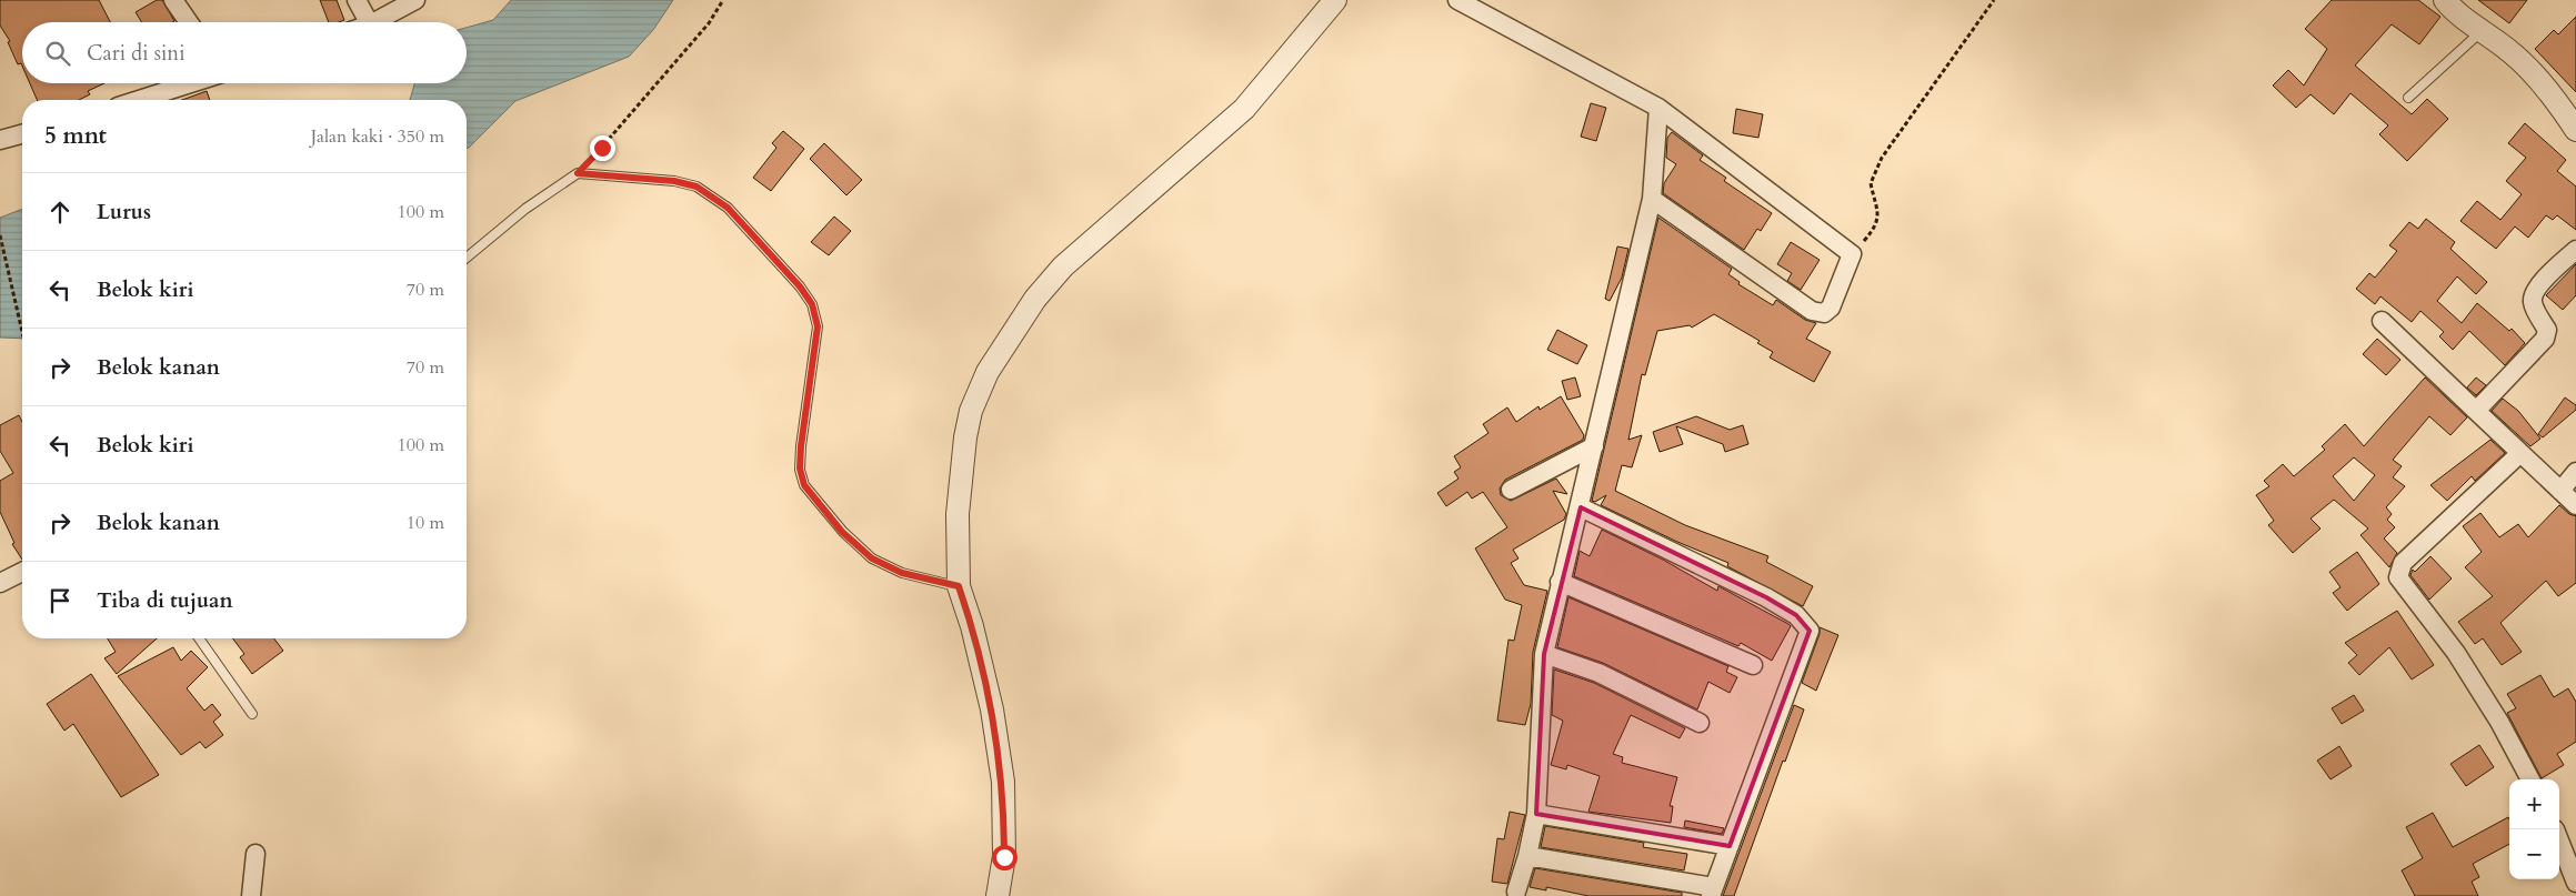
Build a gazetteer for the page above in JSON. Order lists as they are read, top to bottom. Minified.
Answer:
{"page":{"search":"Cari di sini","heading":["5 mnt","Jalan kaki · 350 m"],"list":[["Lurus","100 m"],["Belok kiri","70 m"],["Belok kanan","70 m"],["Belok kiri","100 m"],["Belok kanan","10 m"],"Tiba di tujuan"],"map_buttons":["+","−"]}}
